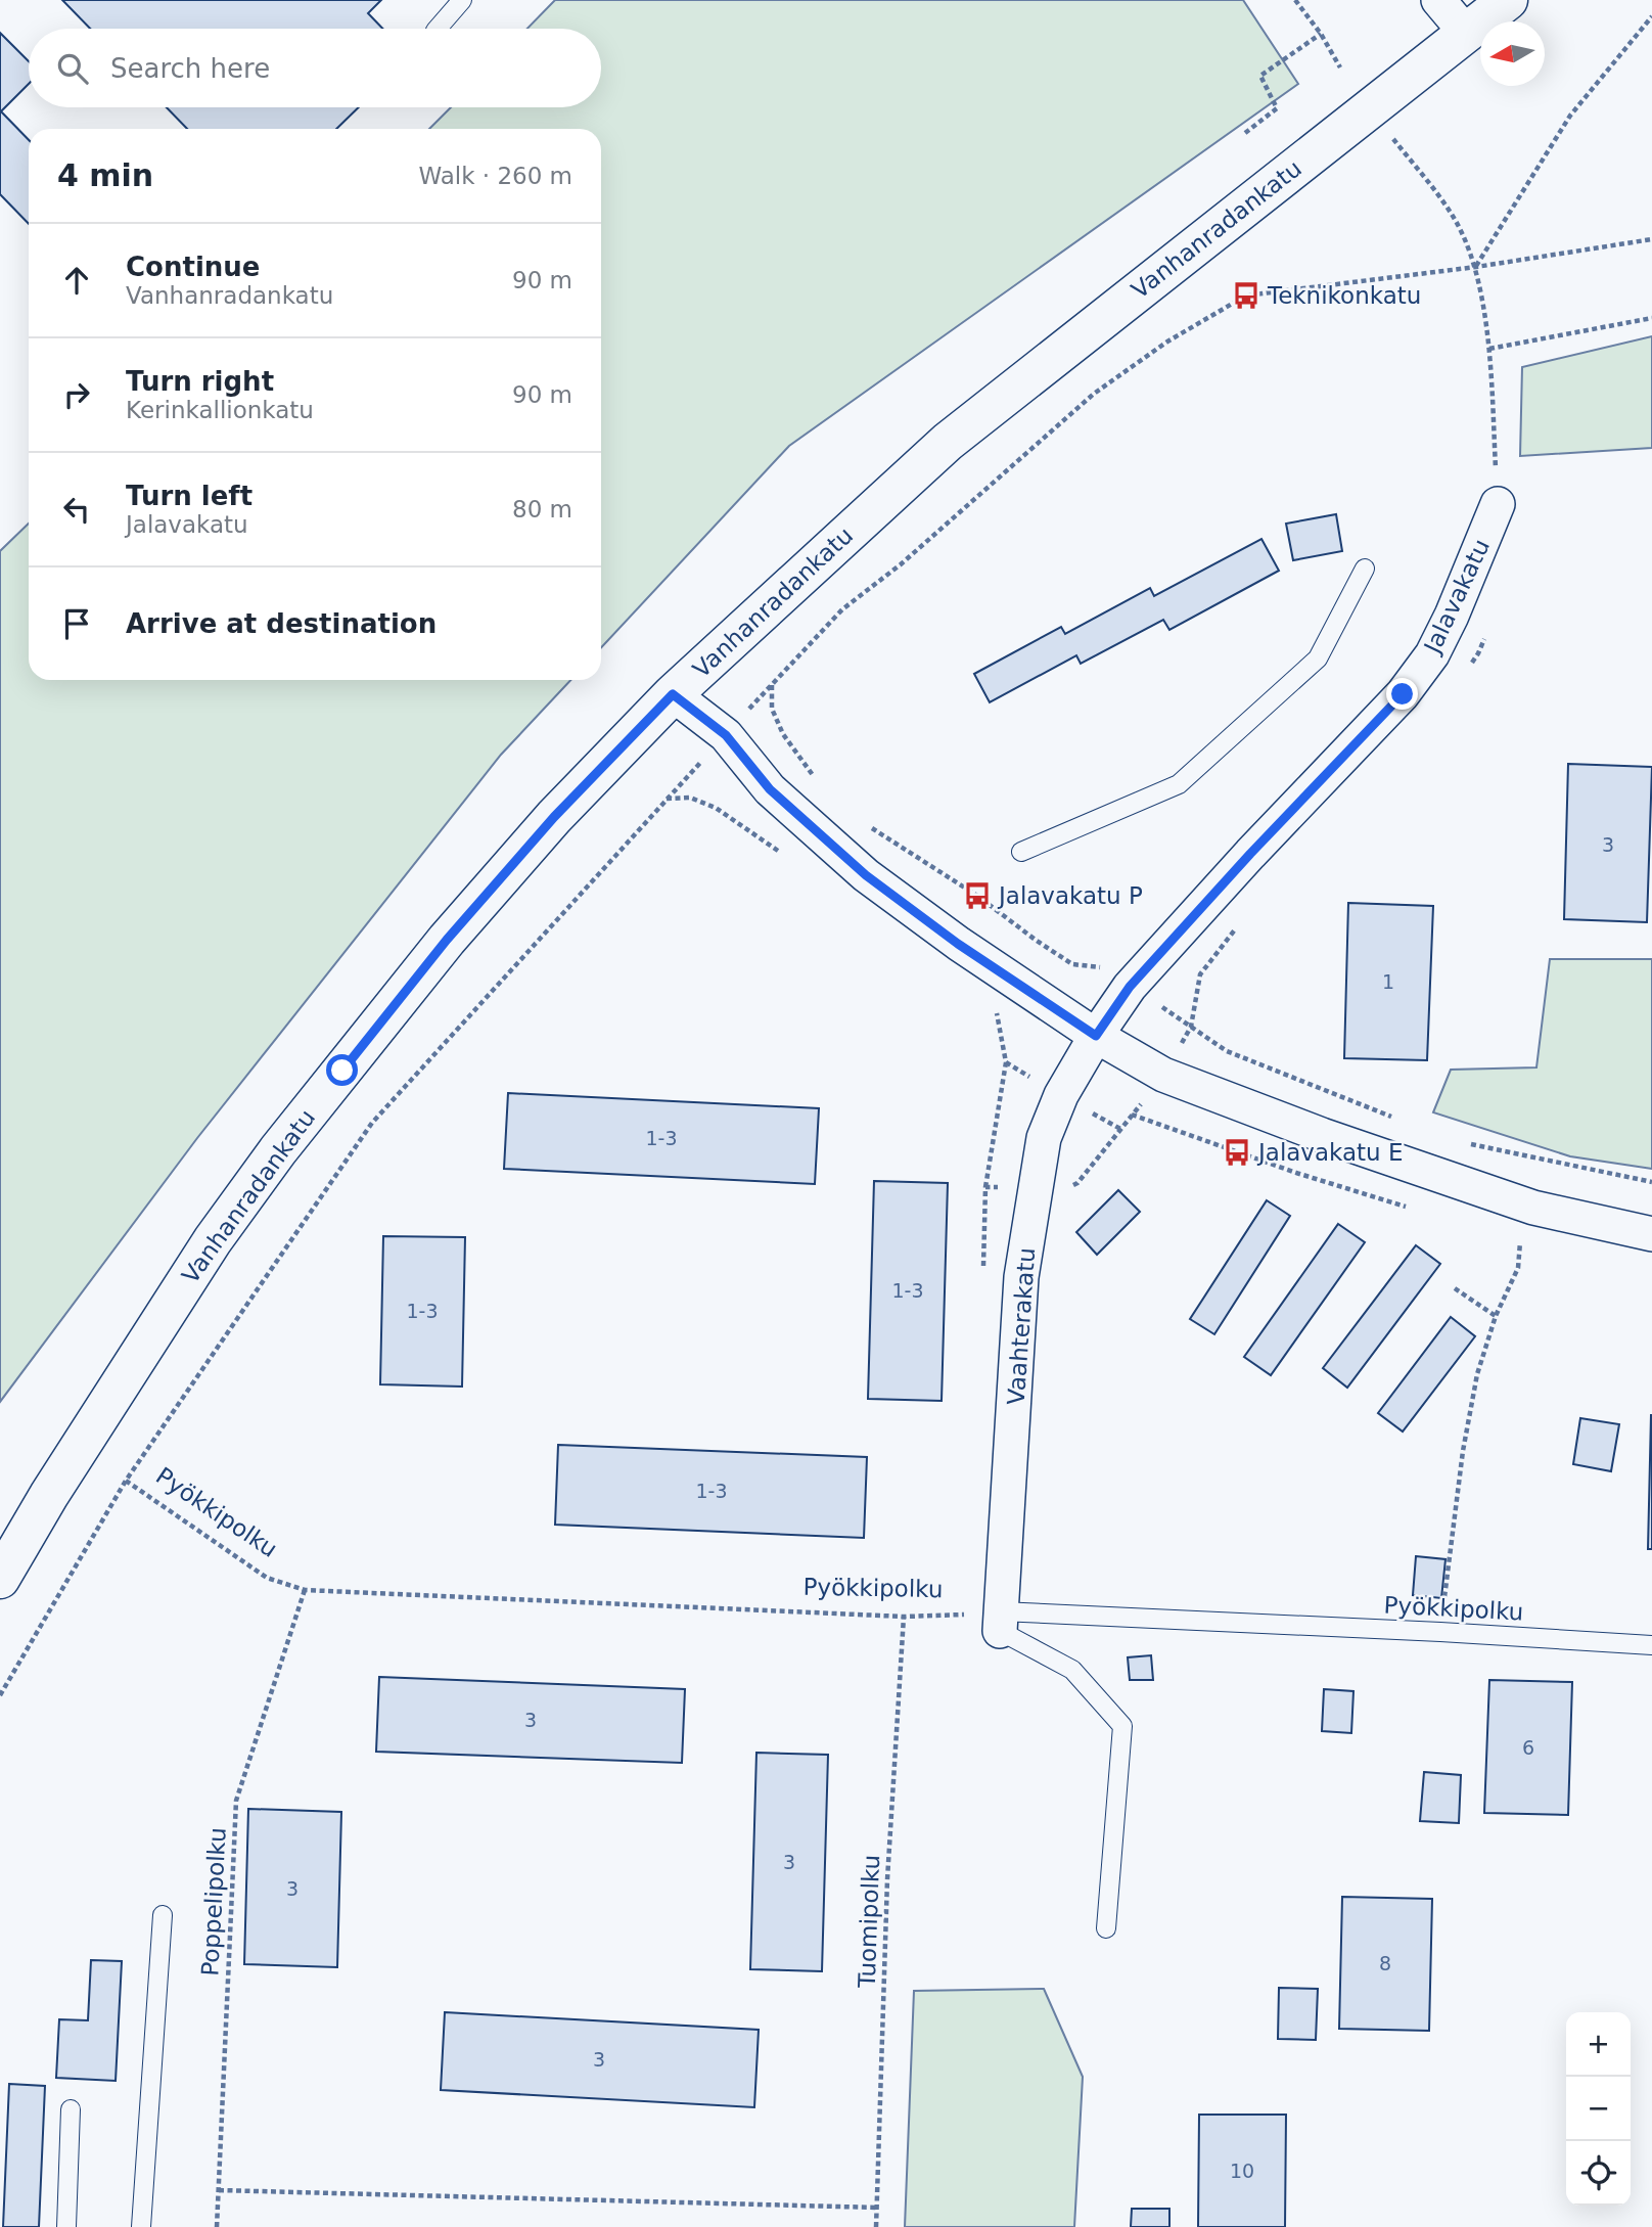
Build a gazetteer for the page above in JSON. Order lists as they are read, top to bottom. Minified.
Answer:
{"streets":{"street":["Vanhanradankatu","Jalavakatu","Vaahterakatu"],"lane":["Pyökkipolku"],"path":["Poppelipolku","Tuomipolku"]},"crossings":[["Jalavakatu","Vaahterakatu"],["Vaahterakatu","Pyökkipolku"],["Pyökkipolku","Poppelipolku"],["Pyökkipolku","Tuomipolku"]],"places":{"bus stop":["Teknikonkatu","Jalavakatu P","Jalavakatu E"]},"house_numbers":["3","1","1-3","1-3","1-3","1-3","3","6","3","3","8","3","10"],"north":"left","page":{"search":"Search here","heading":["4 min","Walk · 260 m"],"list":[["Continue","Vanhanradankatu","90 m"],["Turn right","Kerinkallionkatu","90 m"],["Turn left","Jalavakatu","80 m"],"Arrive at destination"],"map_buttons":["+","−"]}}
